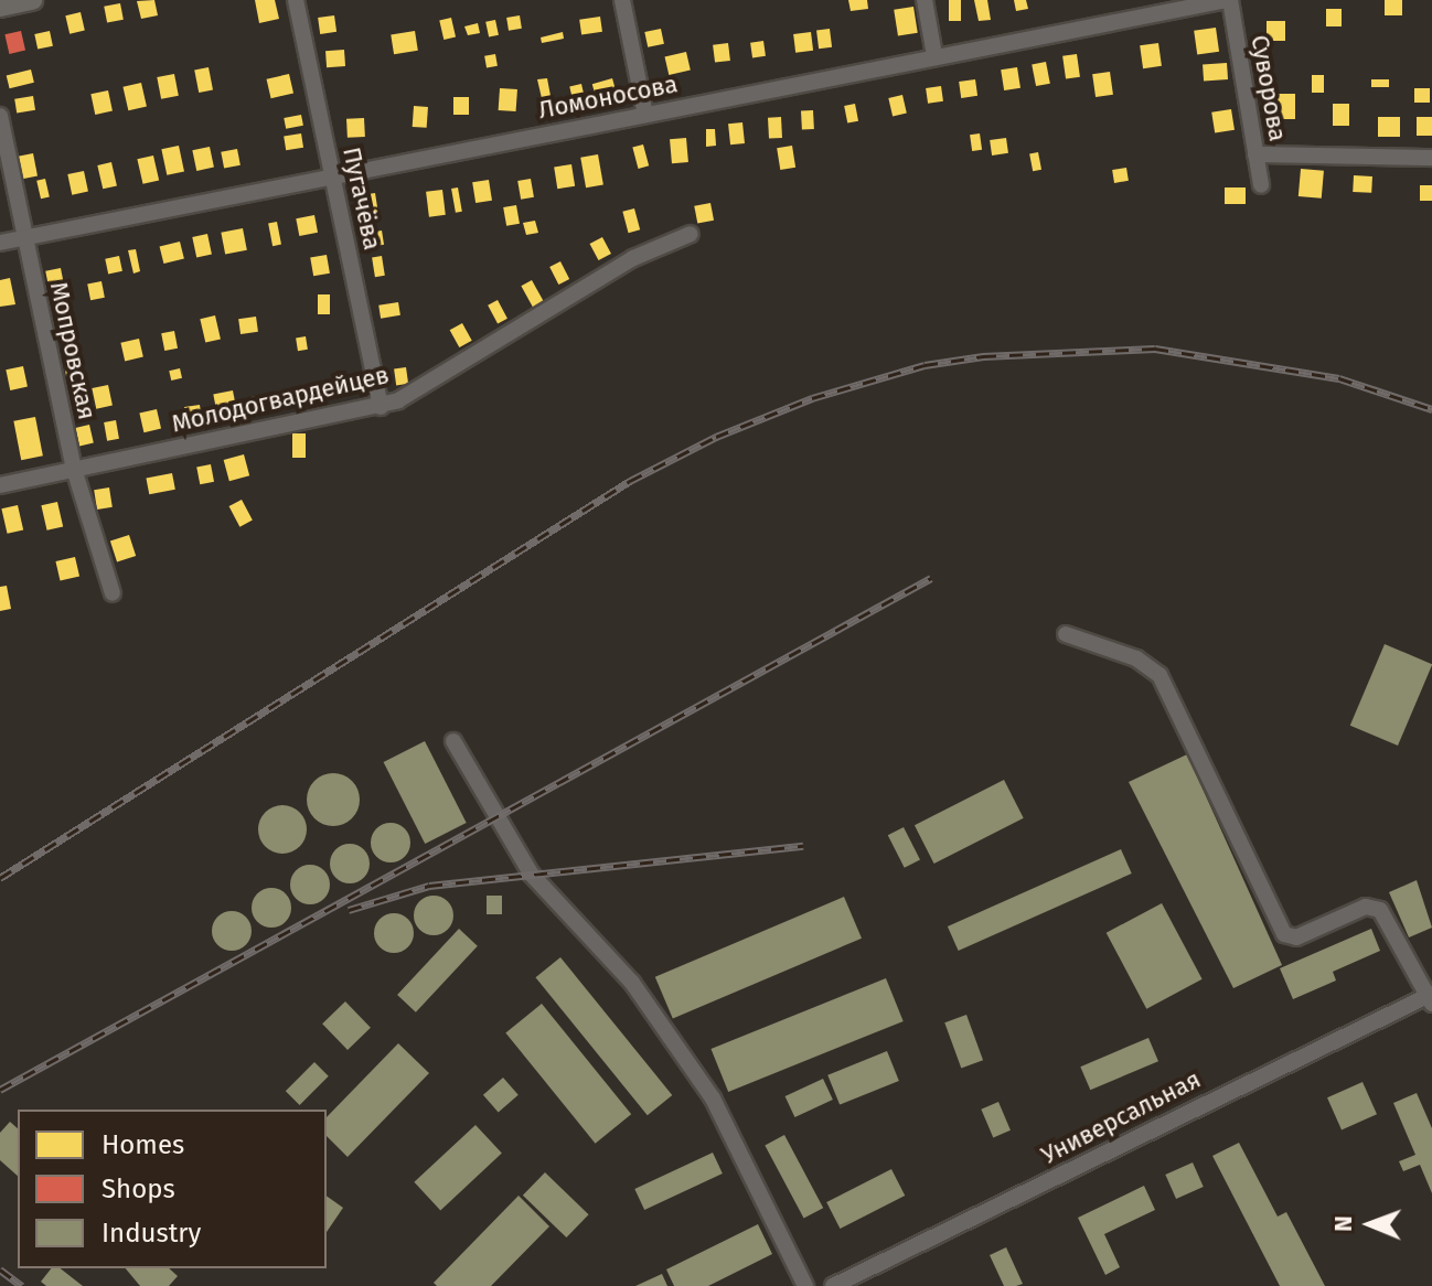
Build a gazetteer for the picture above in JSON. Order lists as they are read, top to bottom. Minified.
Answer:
{"streets":{"street":["Суворова","Ломоносова","Пугачёва","Мопровская","Молодогвардейцев","Универсальная"]},"crossings":[["Суворова","Ломоносова"],["Ломоносова","Пугачёва"],["Ломоносова","Мопровская"],["Пугачёва","Молодогвардейцев"],["Мопровская","Молодогвардейцев"]],"legend":["Homes","Shops","Industry"],"north":"left"}
